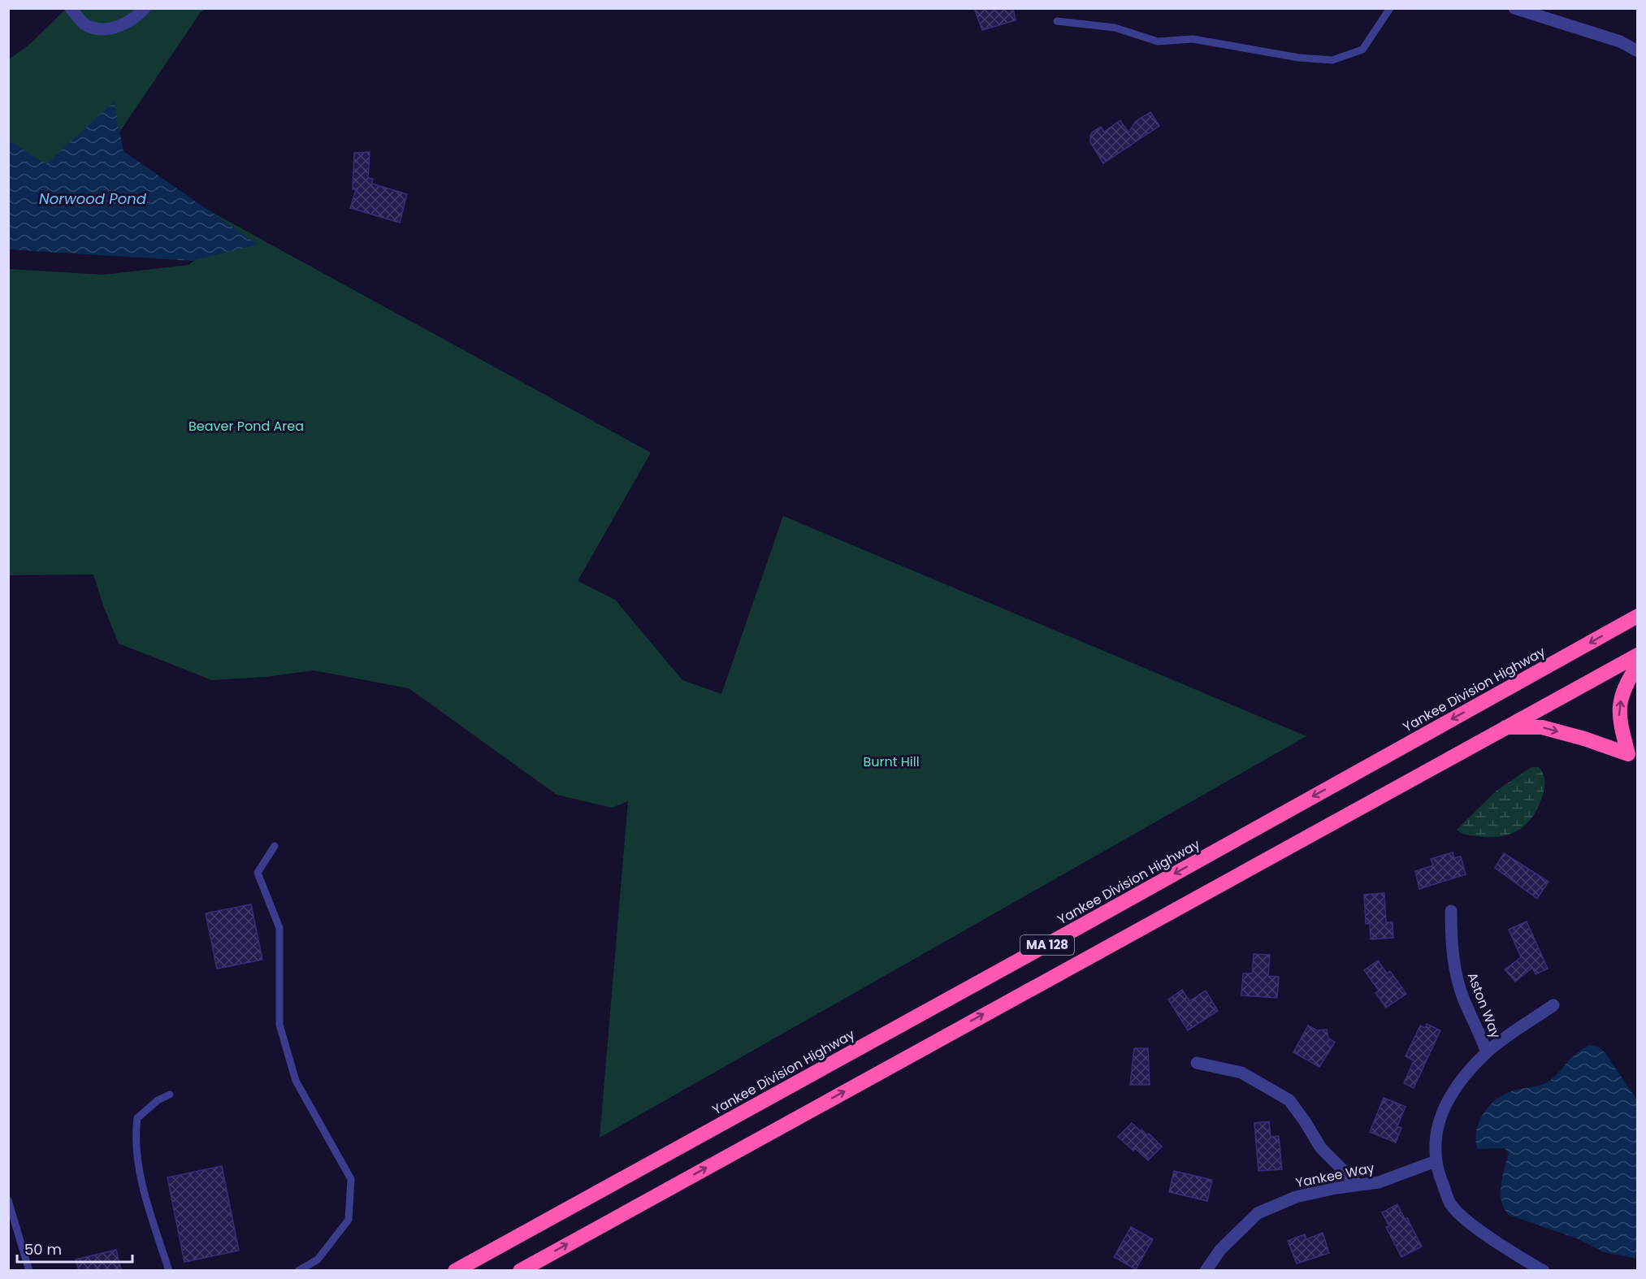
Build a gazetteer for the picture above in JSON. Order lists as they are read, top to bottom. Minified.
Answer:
{"streets":{"highway":["Yankee Division Highway","MA 128"],"street":["Aston Way","Yankee Way"]},"water":["Norwood Pond"],"parks":["Beaver Pond Area","Burnt Hill"],"scale_bar":"50 m"}
